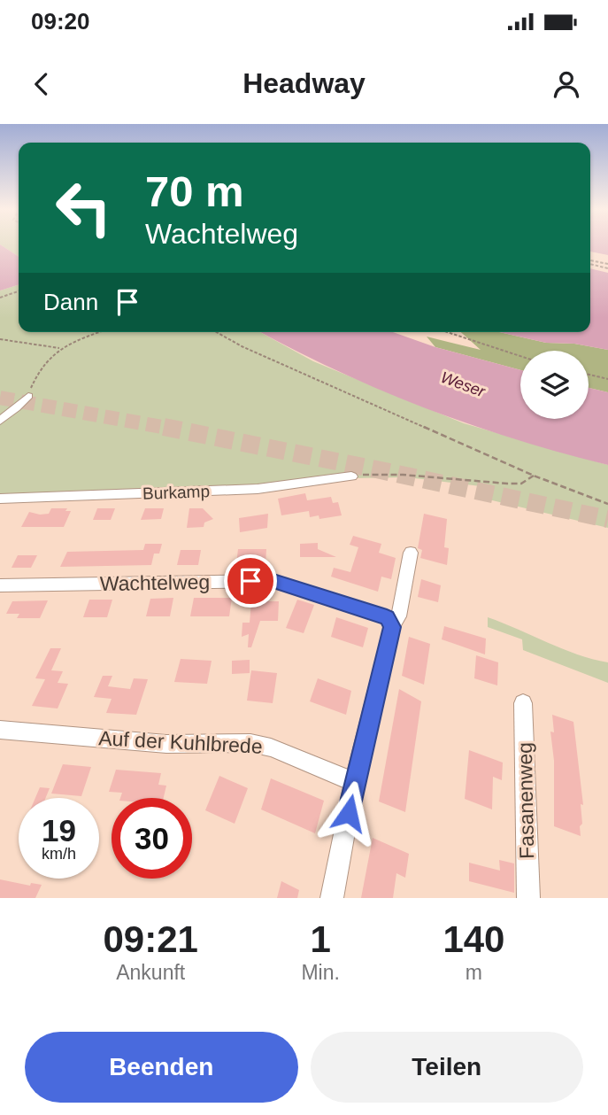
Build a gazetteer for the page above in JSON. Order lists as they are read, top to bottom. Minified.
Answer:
{"streets":{"street":["Burkamp","Wachtelweg","Auf der Kuhlbrede","Fasanenweg"]},"water":["Weser"],"page":{"status":"09:20","header":"Headway","turn":["70 m","Wachtelweg"],"then":"Dann","speed":"19 km/h","limit":"30","eta":["09:21","Ankunft","1","Min.","140","m"],"buttons":["Beenden","Teilen"]}}
